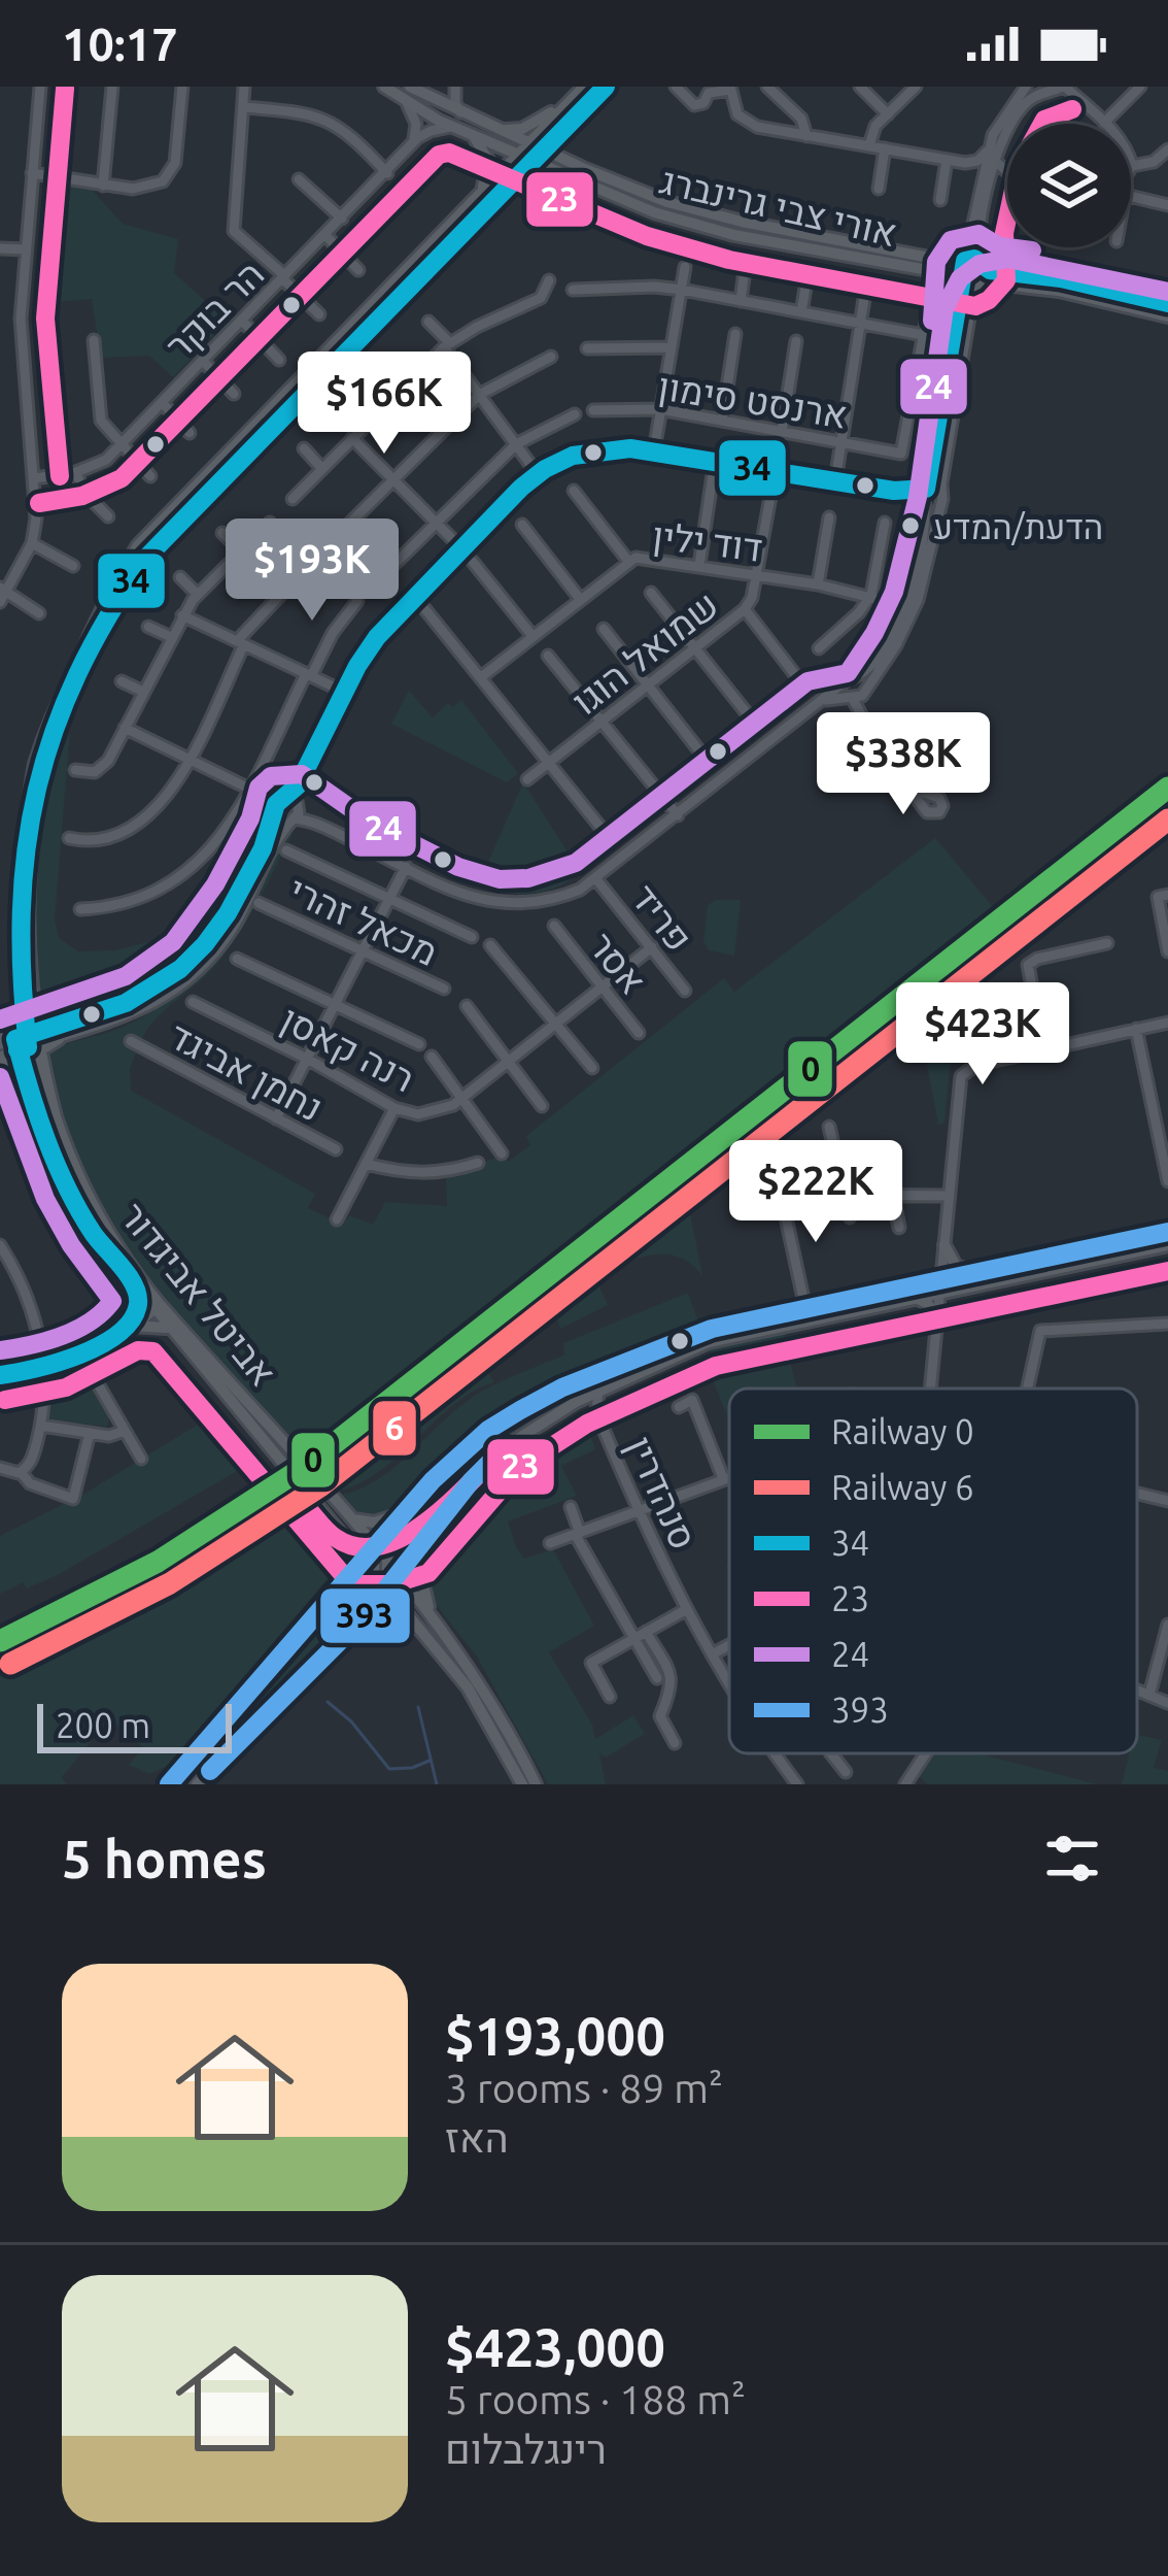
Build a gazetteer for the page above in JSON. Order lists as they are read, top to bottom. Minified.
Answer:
{"streets":{"main road":["אורי צבי גרינברג","אביטל אביגדור"],"street":["הר בוקר","ארנסט סימון","דוד ילין","שמואל הוגו","פריד","מכאל זהרי","אסר","רנה קאסן","נחמן אביגד","סנהדרין"]},"crossings":[["אורי צבי גרינברג","הר בוקר"],["אורי צבי גרינברג","אביטל אביגדור"],["דוד ילין","שמואל הוגו"],["פריד","רנה קאסן"],["אסר","רנה קאסן"]],"places":["הדעת/המדע"],"lines":["transit line 34","transit line 23","transit line 24","rail line 0","rail line 6","transit line 393"],"legend":["Railway 0","Railway 6","34","23","24","393"],"scale_bar":"200 m","page":{"status":"10:17","price":["$166K","$193K","$338K","$423K","$222K"],"scale":"200 m","heading":"5 homes","list":[{"name":"$193,000","note":"3 rooms · 89 m² · האז"},{"name":"$423,000","note":"5 rooms · 188 m² · רינגלבלום"}]}}
